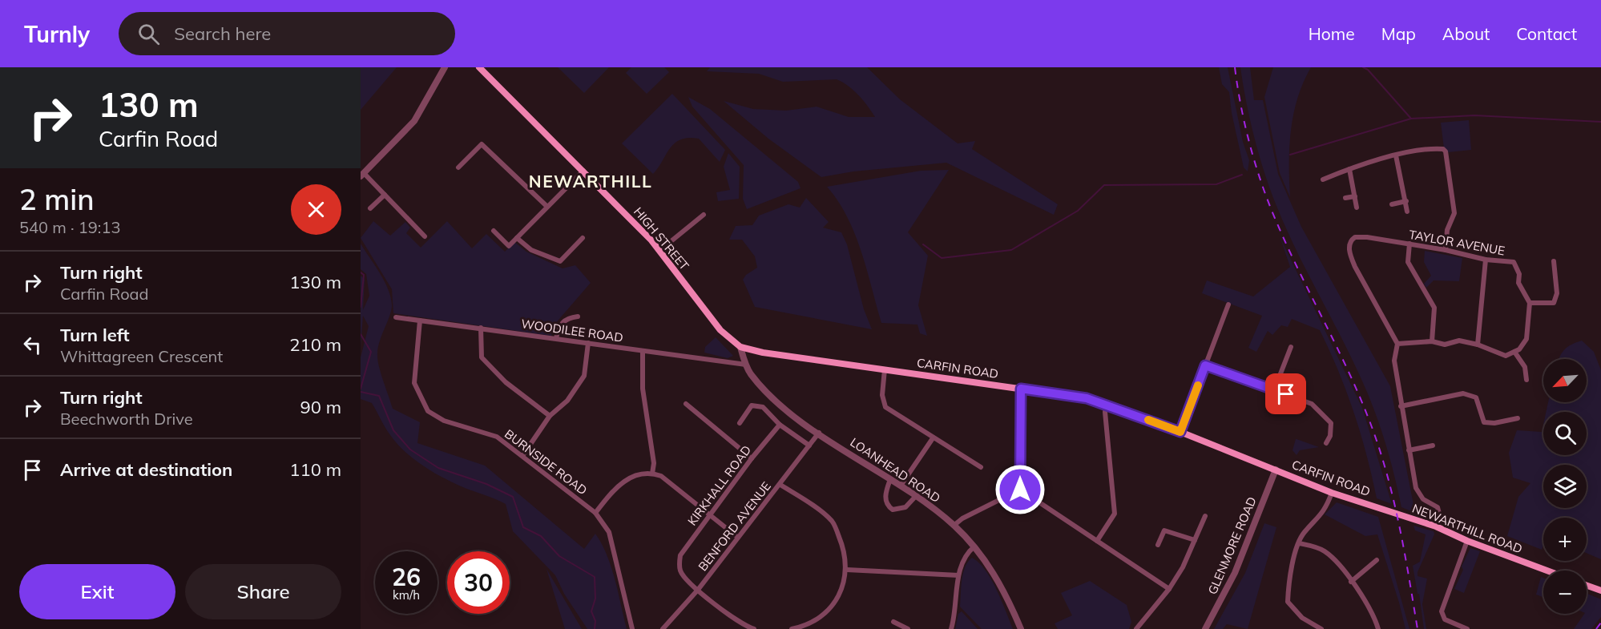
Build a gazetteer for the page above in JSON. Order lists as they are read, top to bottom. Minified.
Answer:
{"streets":{"main road":["HIGH STREET","CARFIN ROAD","NEWARTHILL ROAD"],"street":["TAYLOR AVENUE","WOODILEE ROAD","BURNSIDE ROAD","LOANHEAD ROAD","KIRKHALL ROAD","BENFORD AVENUE","GLENMORE ROAD"]},"crossings":[["HIGH STREET","CARFIN ROAD"],["HIGH STREET","LOANHEAD ROAD"],["WOODILEE ROAD","BURNSIDE ROAD"],["WOODILEE ROAD","LOANHEAD ROAD"],["CARFIN ROAD","LOANHEAD ROAD"],["CARFIN ROAD","NEWARTHILL ROAD"],["CARFIN ROAD","GLENMORE ROAD"],["LOANHEAD ROAD","BENFORD AVENUE"],["KIRKHALL ROAD","BENFORD AVENUE"]],"districts":["NEWARTHILL"],"north":"bottom left","page":{"header":"Turnly","search":"Search here","nav":["Home","Map","About","Contact"],"turn":["130 m","Carfin Road"],"heading":["2 min","540 m · 19:13"],"list":[{"name":"Turn right","note":"Carfin Road","value":"130 m"},{"name":"Turn left","note":"Whittagreen Crescent","value":"210 m"},{"name":"Turn right","note":"Beechworth Drive","value":"90 m"},{"name":"Arrive at destination","value":"110 m"}],"map_buttons":["+","−"],"speed":"26 km/h","limit":"30","buttons":["Exit","Share"]}}
